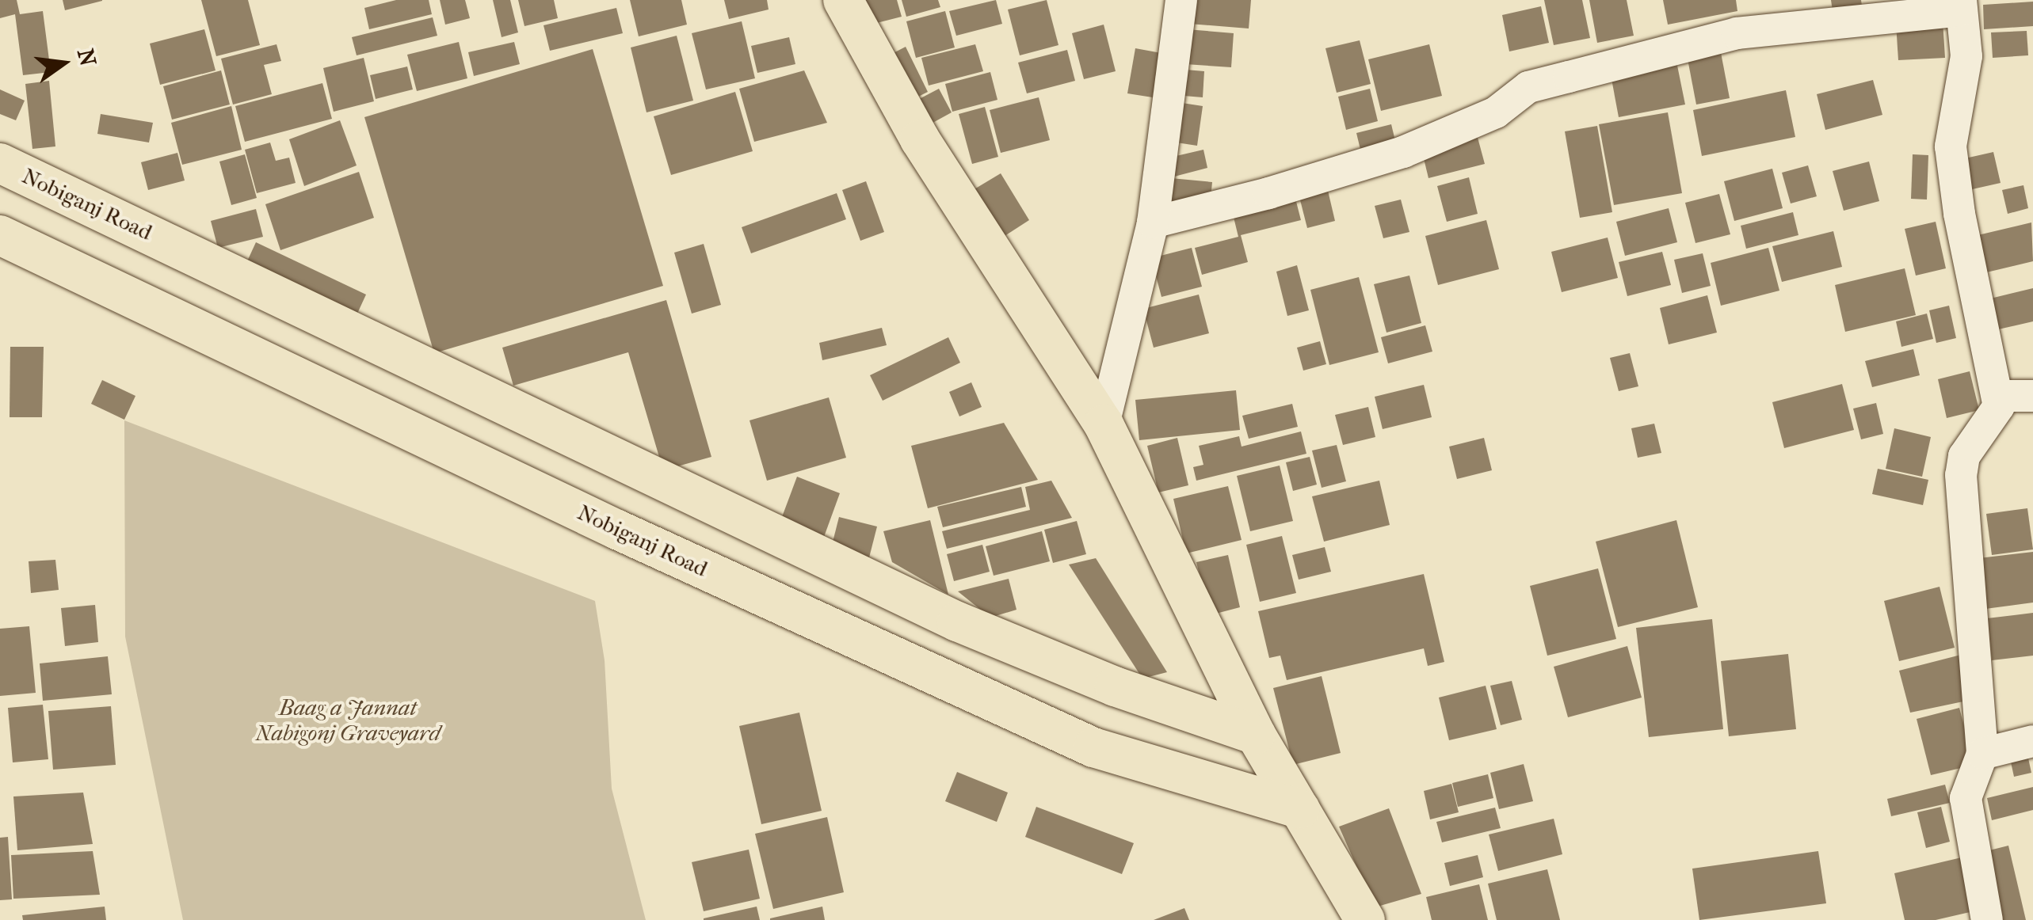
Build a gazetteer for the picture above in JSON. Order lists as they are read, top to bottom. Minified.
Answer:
{"streets":{"main road":["Nobiganj Road"]},"parks":["Baag a Jannat Nabigonj Graveyard"],"north":"right"}
